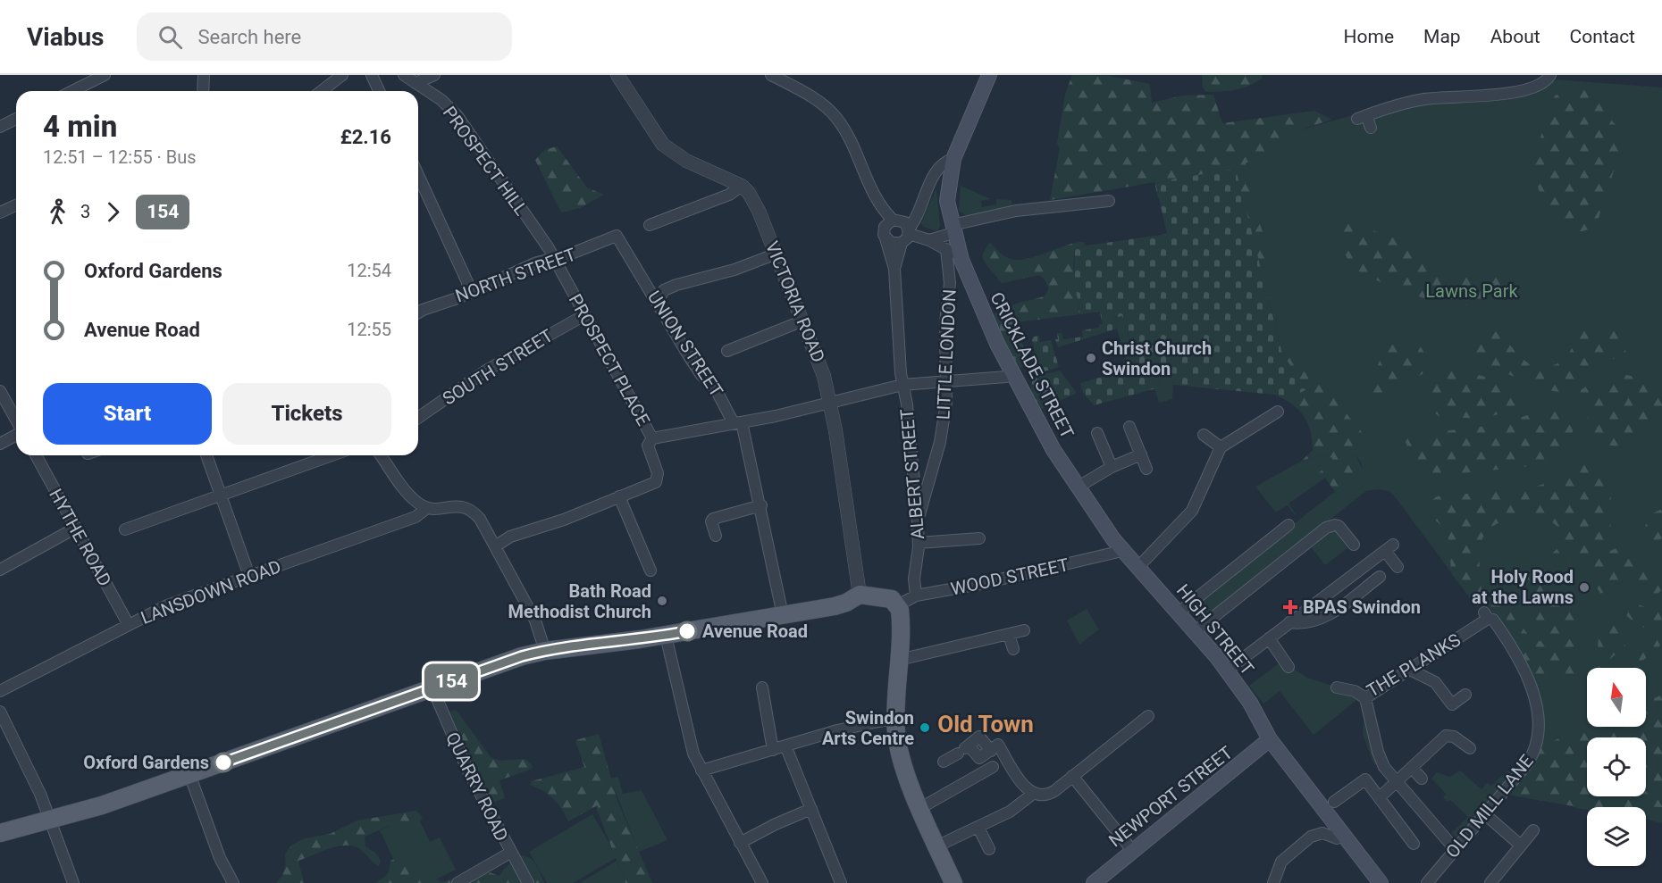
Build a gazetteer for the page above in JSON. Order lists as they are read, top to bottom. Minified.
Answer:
{"streets":{"main road":["CRICKLADE STREET","HIGH STREET","NEWPORT STREET"],"street":["PROSPECT HILL","NORTH STREET","VICTORIA ROAD","UNION STREET","LITTLE LONDON","PROSPECT PLACE","SOUTH STREET","ALBERT STREET","HYTHE ROAD","WOOD STREET","LANSDOWN ROAD","THE PLANKS","QUARRY ROAD","OLD MILL LANE"]},"crossings":[["PROSPECT HILL","NORTH STREET"],["PROSPECT HILL","PROSPECT PLACE"],["NORTH STREET","UNION STREET"],["NORTH STREET","PROSPECT PLACE"],["VICTORIA ROAD","PROSPECT PLACE"],["UNION STREET","PROSPECT PLACE"],["LITTLE LONDON","PROSPECT PLACE"],["LITTLE LONDON","ALBERT STREET"],["PROSPECT PLACE","SOUTH STREET"],["PROSPECT PLACE","ALBERT STREET"],["CRICKLADE STREET","WOOD STREET"],["CRICKLADE STREET","HIGH STREET"],["ALBERT STREET","WOOD STREET"],["HYTHE ROAD","LANSDOWN ROAD"],["WOOD STREET","HIGH STREET"],["HIGH STREET","NEWPORT STREET"],["THE PLANKS","OLD MILL LANE"]],"districts":["Old Town"],"parks":["Lawns Park"],"places":{"other":["Christ Church Swindon","Holy Rood at the Lawns","Bath Road Methodist Church","Avenue Road","Swindon Arts Centre","Oxford Gardens"],"health":["BPAS Swindon"]},"lines":["bus line 154"],"north":"top","page":{"header":"Viabus","search":"Search here","nav":["Home","Map","About","Contact"],"on_map":"154","heading":["4 min","12:51 – 12:55 · Bus","£2.16"],"legs":["3","154"],"list":[{"name":"Oxford Gardens","value":"12:54"},{"name":"Avenue Road","value":"12:55"}],"buttons":["Start","Tickets"]}}
